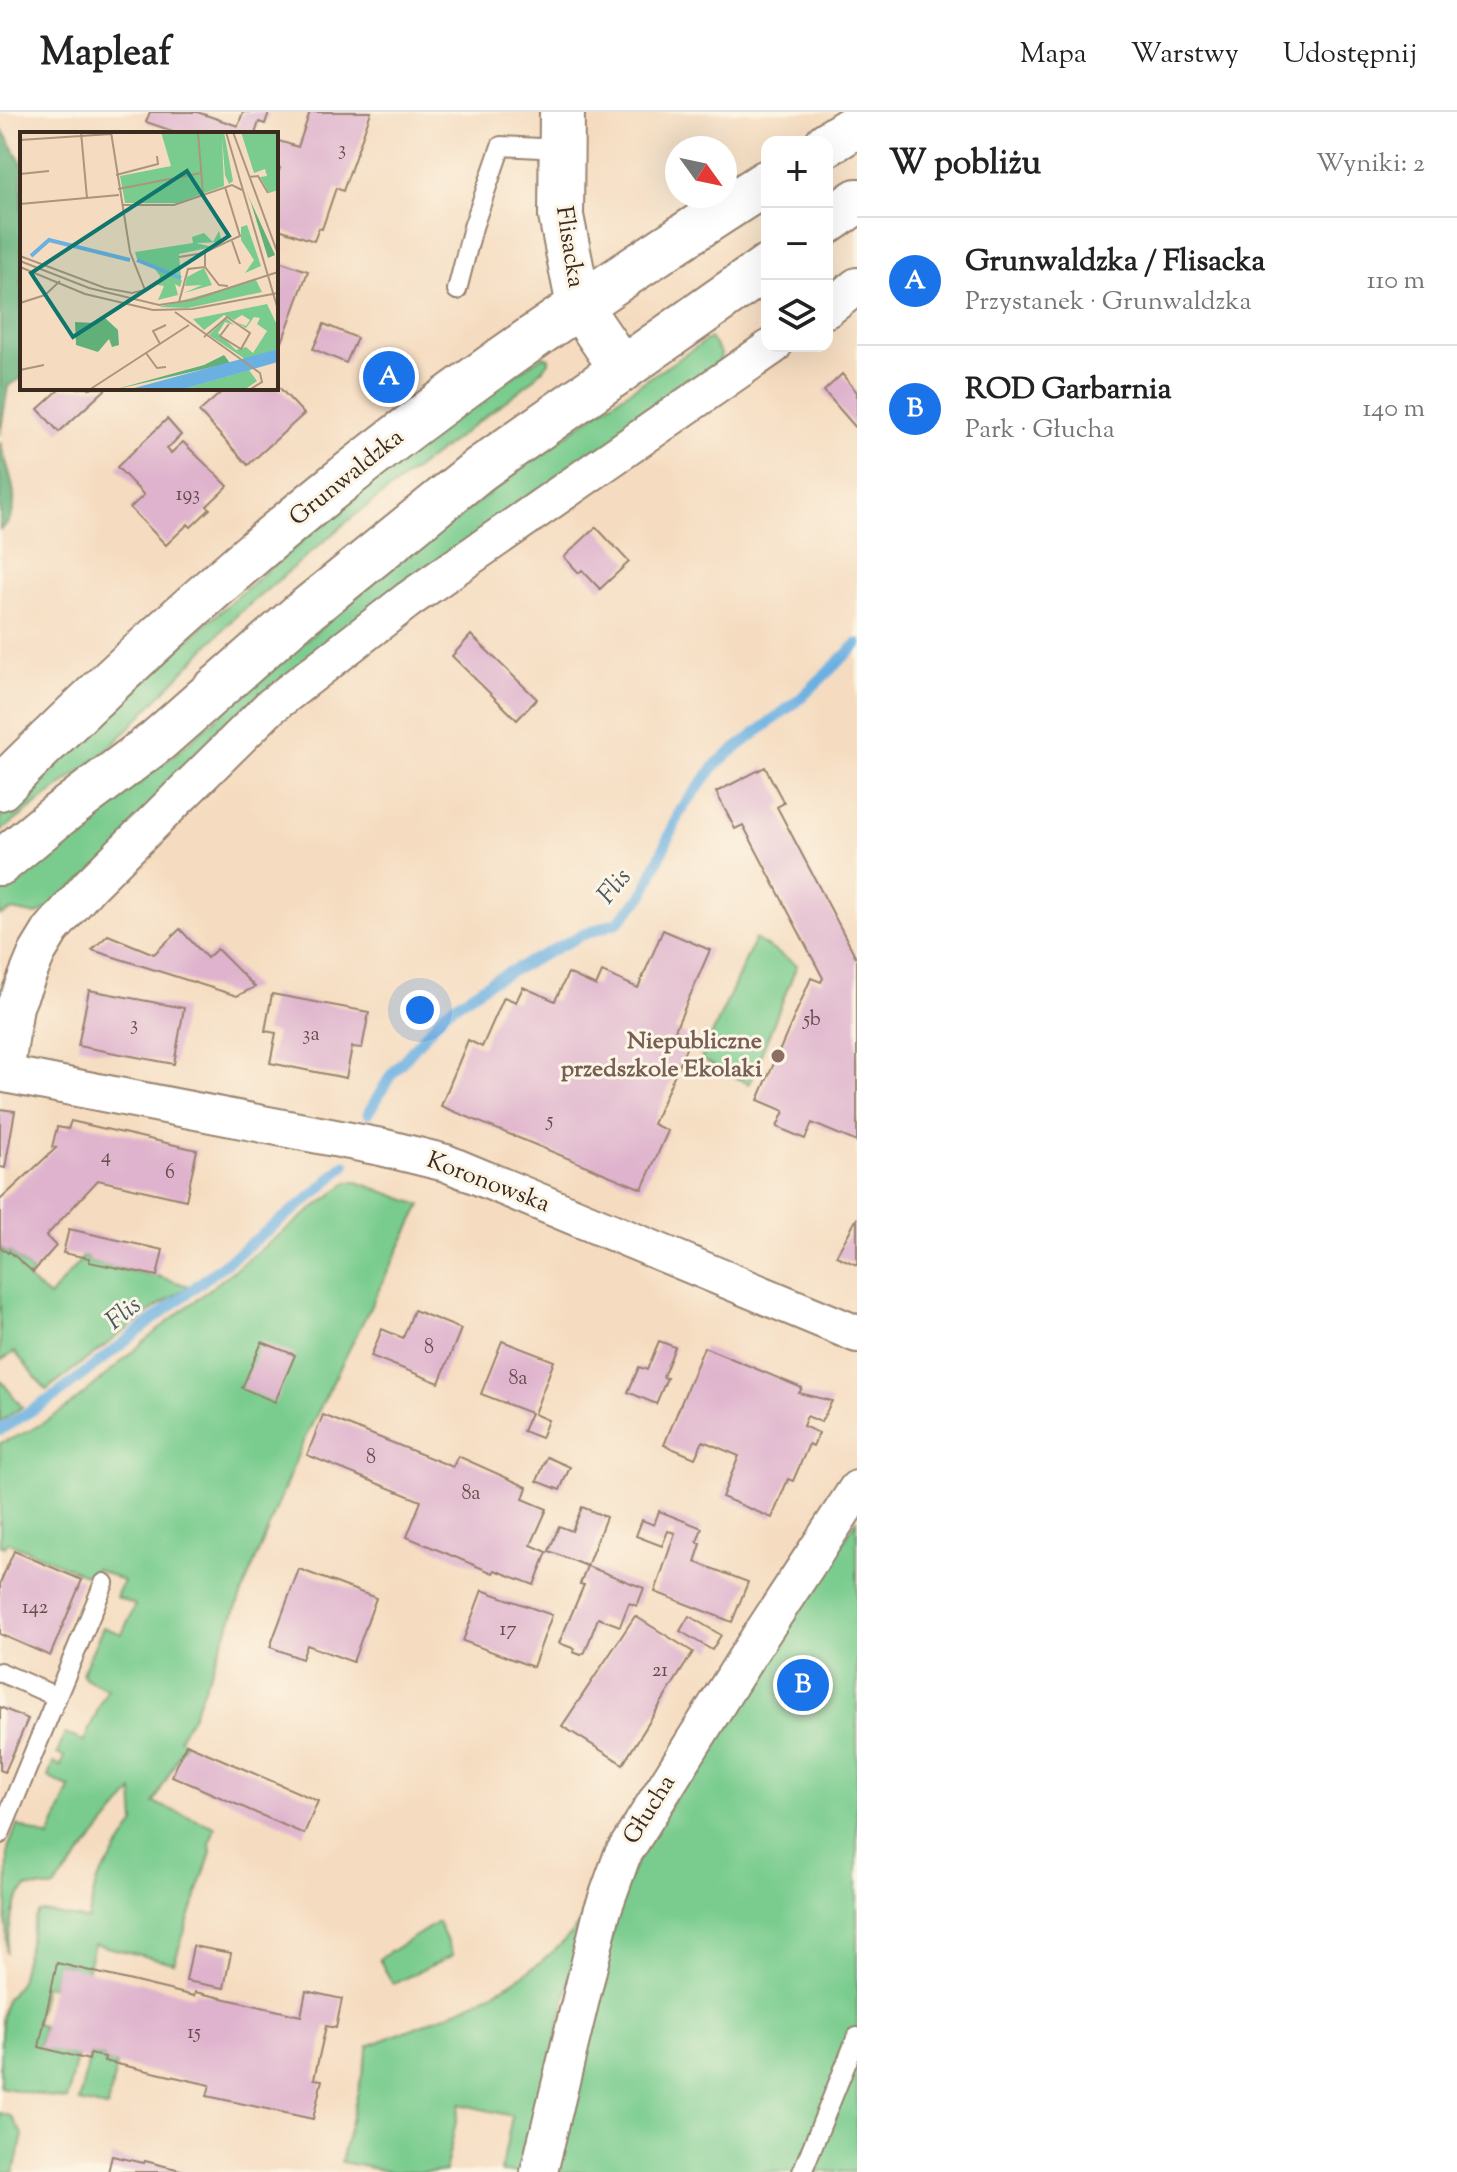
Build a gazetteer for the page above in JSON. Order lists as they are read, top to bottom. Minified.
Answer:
{"streets":{"main road":["Flisacka","Grunwaldzka"],"street":["Koronowska","Głucha"]},"crossings":[["Flisacka","Grunwaldzka"]],"water":["Flis"],"places":["Niepubliczne przedszkole Ekolaki"],"house_numbers":["3","193","5b","3","3a","5","4","6","8","8a","8","8a","142","17","21","15"],"north":"bottom right","page":{"header":"Mapleaf","nav":["Mapa","Warstwy","Udostępnij"],"heading":["W pobliżu","Wyniki: 2"],"map_buttons":["+","−"],"list":[{"mark":"A","name":"Grunwaldzka / Flisacka","note":"Przystanek · Grunwaldzka","value":"110 m"},{"mark":"B","name":"ROD Garbarnia","note":"Park · Głucha","value":"140 m"}],"pins":["A","B"]}}
